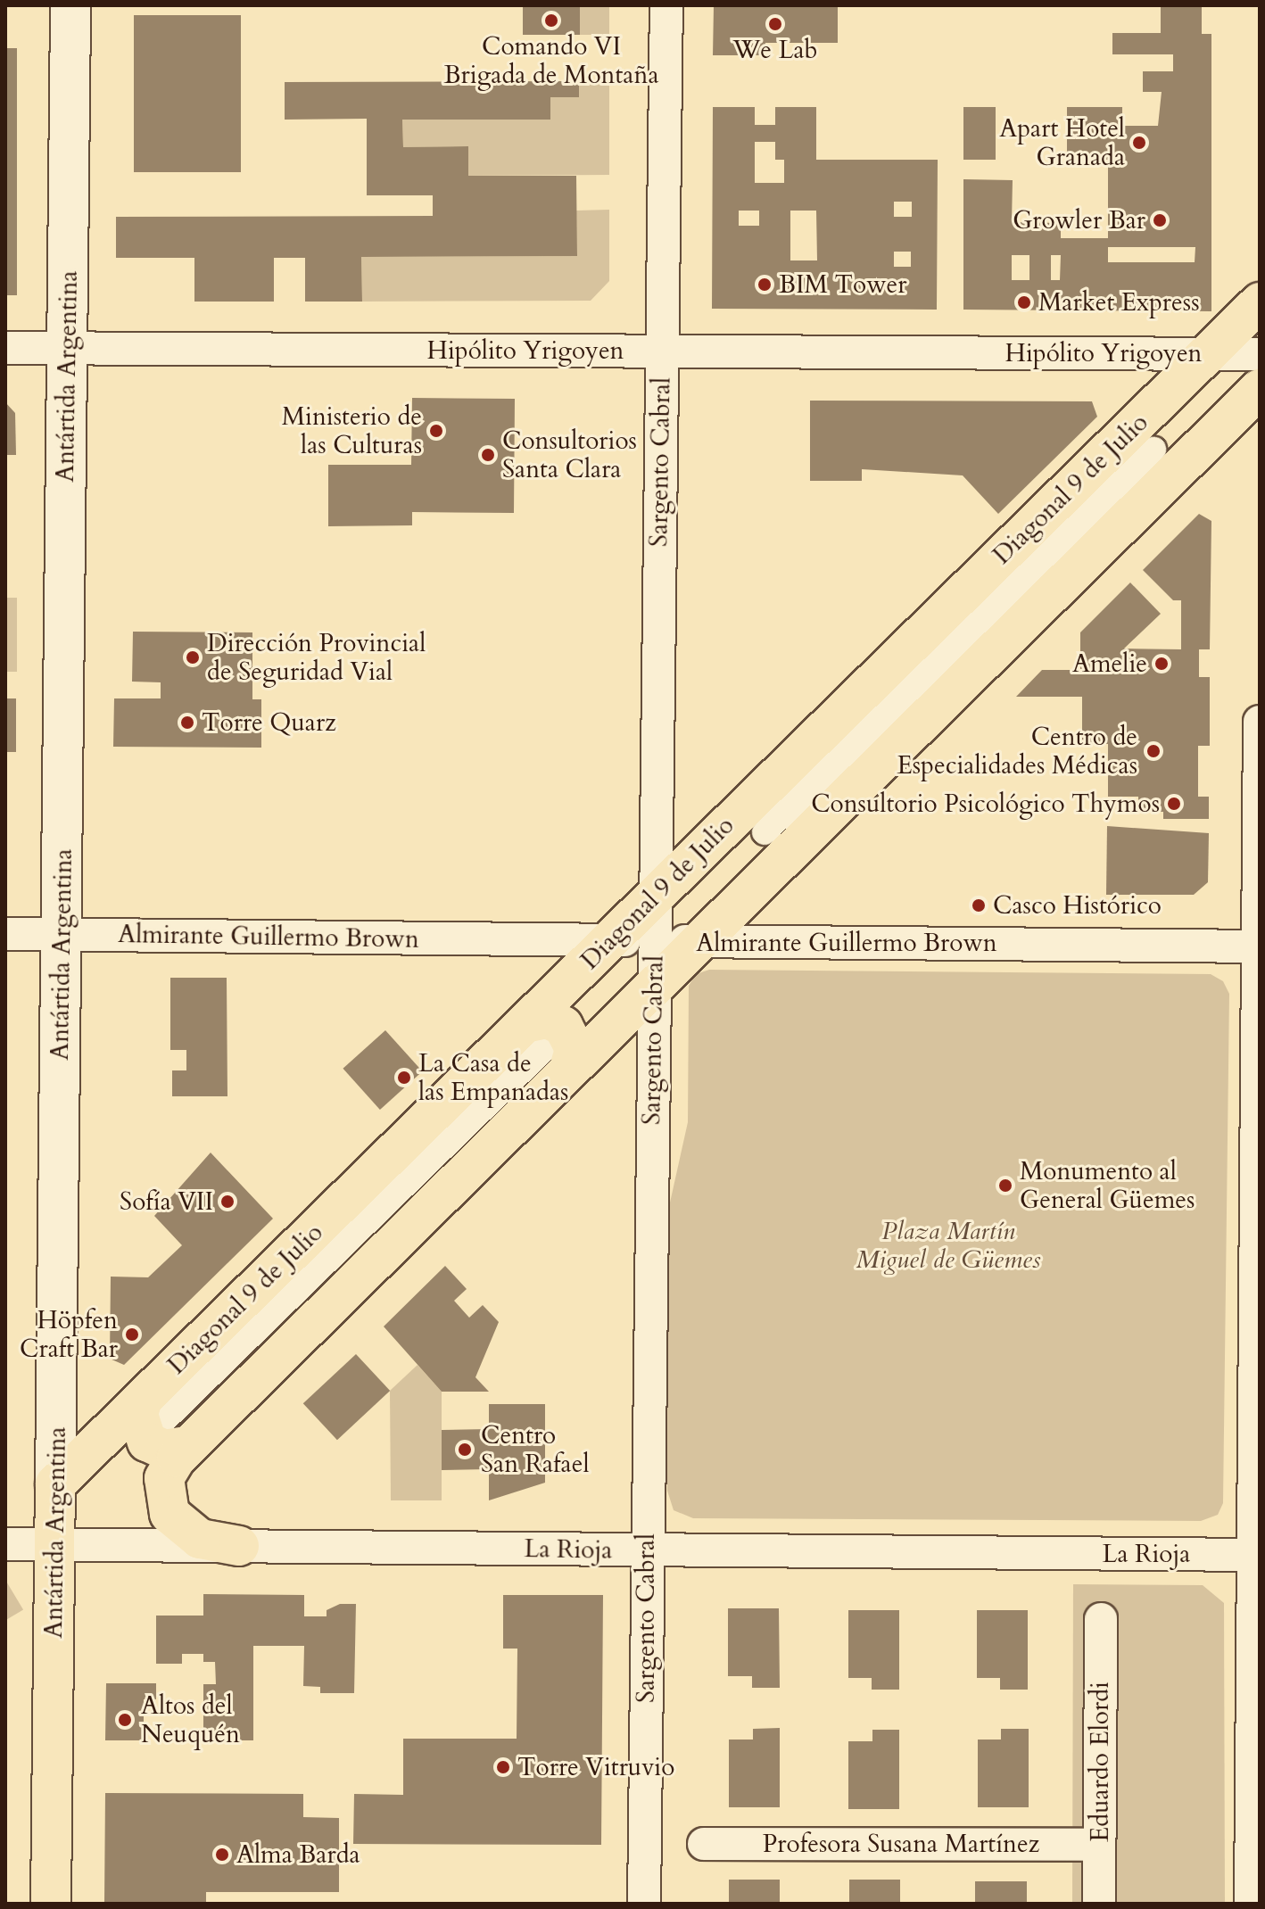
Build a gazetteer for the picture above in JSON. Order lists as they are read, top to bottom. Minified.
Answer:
{"streets":{"main road":["Antártida Argentina","Diagonal 9 de Julio"],"street":["Hipólito Yrigoyen","Sargento Cabral","Almirante Guillermo Brown","La Rioja","Eduardo Elordi","Profesora Susana Martínez"]},"crossings":[["Hipólito Yrigoyen","Antártida Argentina"],["Hipólito Yrigoyen","Sargento Cabral"],["Hipólito Yrigoyen","Diagonal 9 de Julio"],["Antártida Argentina","Diagonal 9 de Julio"],["Antártida Argentina","Almirante Guillermo Brown"],["Antártida Argentina","La Rioja"],["Sargento Cabral","Diagonal 9 de Julio"],["Sargento Cabral","Almirante Guillermo Brown"],["Sargento Cabral","La Rioja"],["Diagonal 9 de Julio","Almirante Guillermo Brown"],["Diagonal 9 de Julio","La Rioja"],["Eduardo Elordi","Profesora Susana Martínez"]],"parks":["Plaza Martín Miguel de Güemes"],"places":["Comando VI Brigada de Montaña","We Lab","Apart Hotel Granada","Growler Bar","BIM Tower","Market Express","Ministerio de las Culturas","Consultorios Santa Clara","Dirección Provincial de Seguridad Vial","Amelie","Torre Quarz","Centro de Especialidades Médicas","Consultorio Psicológico Thymos","Casco Histórico","La Casa de las Empanadas","Monumento al General Güemes","Sofía VII","Höpfen Craft Bar","Centro San Rafael","Altos del Neuquén","Torre Vitruvio","Alma Barda"]}
